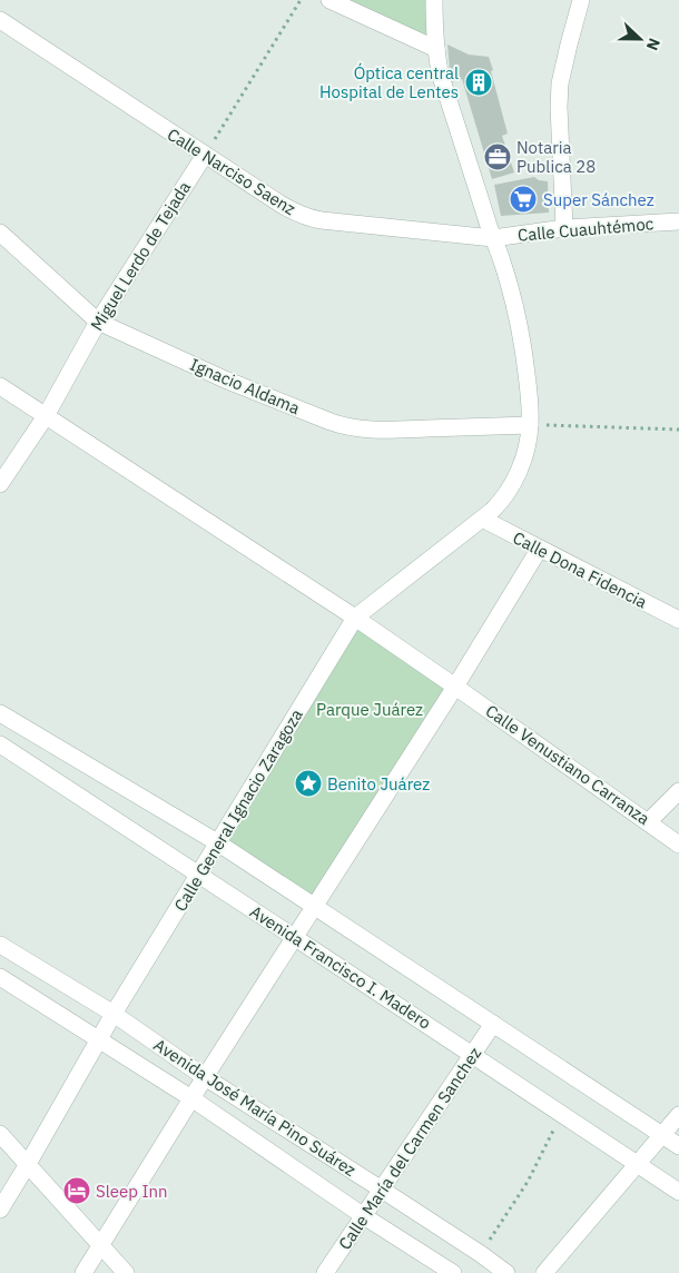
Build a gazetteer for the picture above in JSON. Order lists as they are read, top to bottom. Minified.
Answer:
{"streets":{"street":["Calle Narciso Saenz","Calle Cuauhtémoc","Miguel Lerdo de Tejada","Ignacio Aldama","Calle Dona Fidencia","Calle Venustiano Carranza","Calle General Ignacio Zaragoza","Avenida Francisco I. Madero","Avenida José María Pino Suárez","Calle María del Carmen Sanchez"]},"crossings":[["Calle Narciso Saenz","Calle Cuauhtémoc"],["Calle Narciso Saenz","Miguel Lerdo de Tejada"],["Calle Narciso Saenz","Calle General Ignacio Zaragoza"],["Calle Cuauhtémoc","Calle General Ignacio Zaragoza"],["Miguel Lerdo de Tejada","Ignacio Aldama"],["Ignacio Aldama","Calle General Ignacio Zaragoza"],["Calle Dona Fidencia","Calle General Ignacio Zaragoza"],["Calle Venustiano Carranza","Calle General Ignacio Zaragoza"],["Calle General Ignacio Zaragoza","Avenida Francisco I. Madero"],["Calle General Ignacio Zaragoza","Avenida José María Pino Suárez"],["Avenida Francisco I. Madero","Calle María del Carmen Sanchez"],["Avenida José María Pino Suárez","Calle María del Carmen Sanchez"]],"parks":["Parque Juárez"],"places":{"building":["Óptica central Hospital de Lentes"],"office":["Notaria Publica 28"],"supermarket":["Super Sánchez"],"place":["Benito Juárez"],"hotel":["Sleep Inn"]},"north":"right"}
